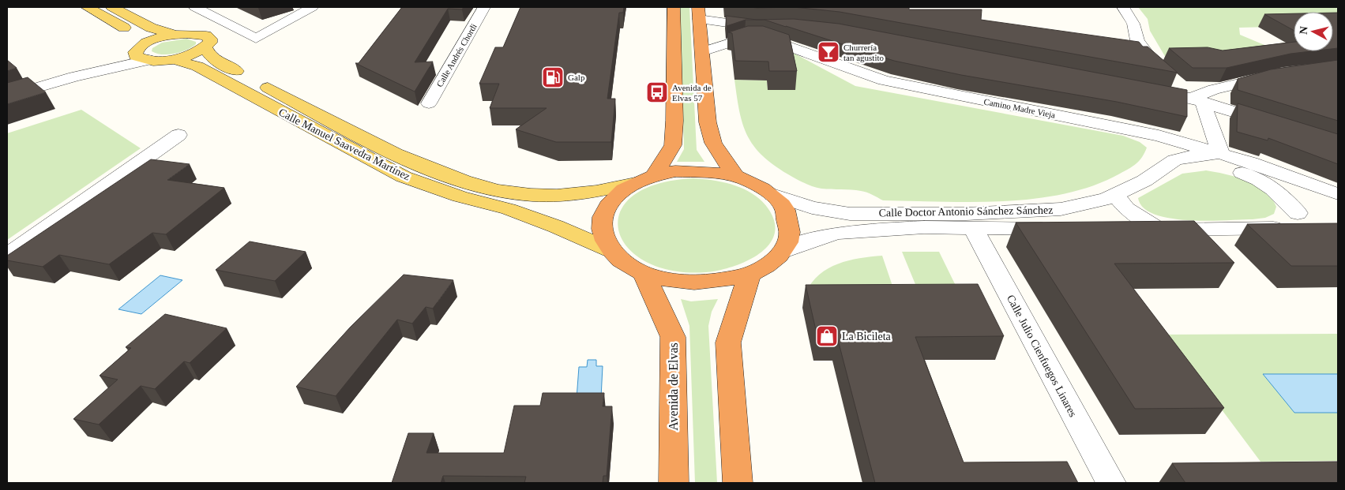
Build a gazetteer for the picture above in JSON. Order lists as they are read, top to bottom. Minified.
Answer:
{"streets":{"highway":["Avenida de Elvas"],"main road":["Calle Manuel Saavedra Martínez"],"street":["Calle Andrés Chordi","Camino Madre Vieja","Calle Doctor Antonio Sánchez Sánchez","Calle Julio Cienfuegos Linares"]},"crossings":[["Camino Madre Vieja","Calle Doctor Antonio Sánchez Sánchez"],["Calle Doctor Antonio Sánchez Sánchez","Calle Julio Cienfuegos Linares"]],"places":{"bar":["Churrería tan agustito"],"fuel station":["Galp"],"bus stop":["Avenida de Elvas 57"],"shop":["La Bicileta"]},"north":"left"}
